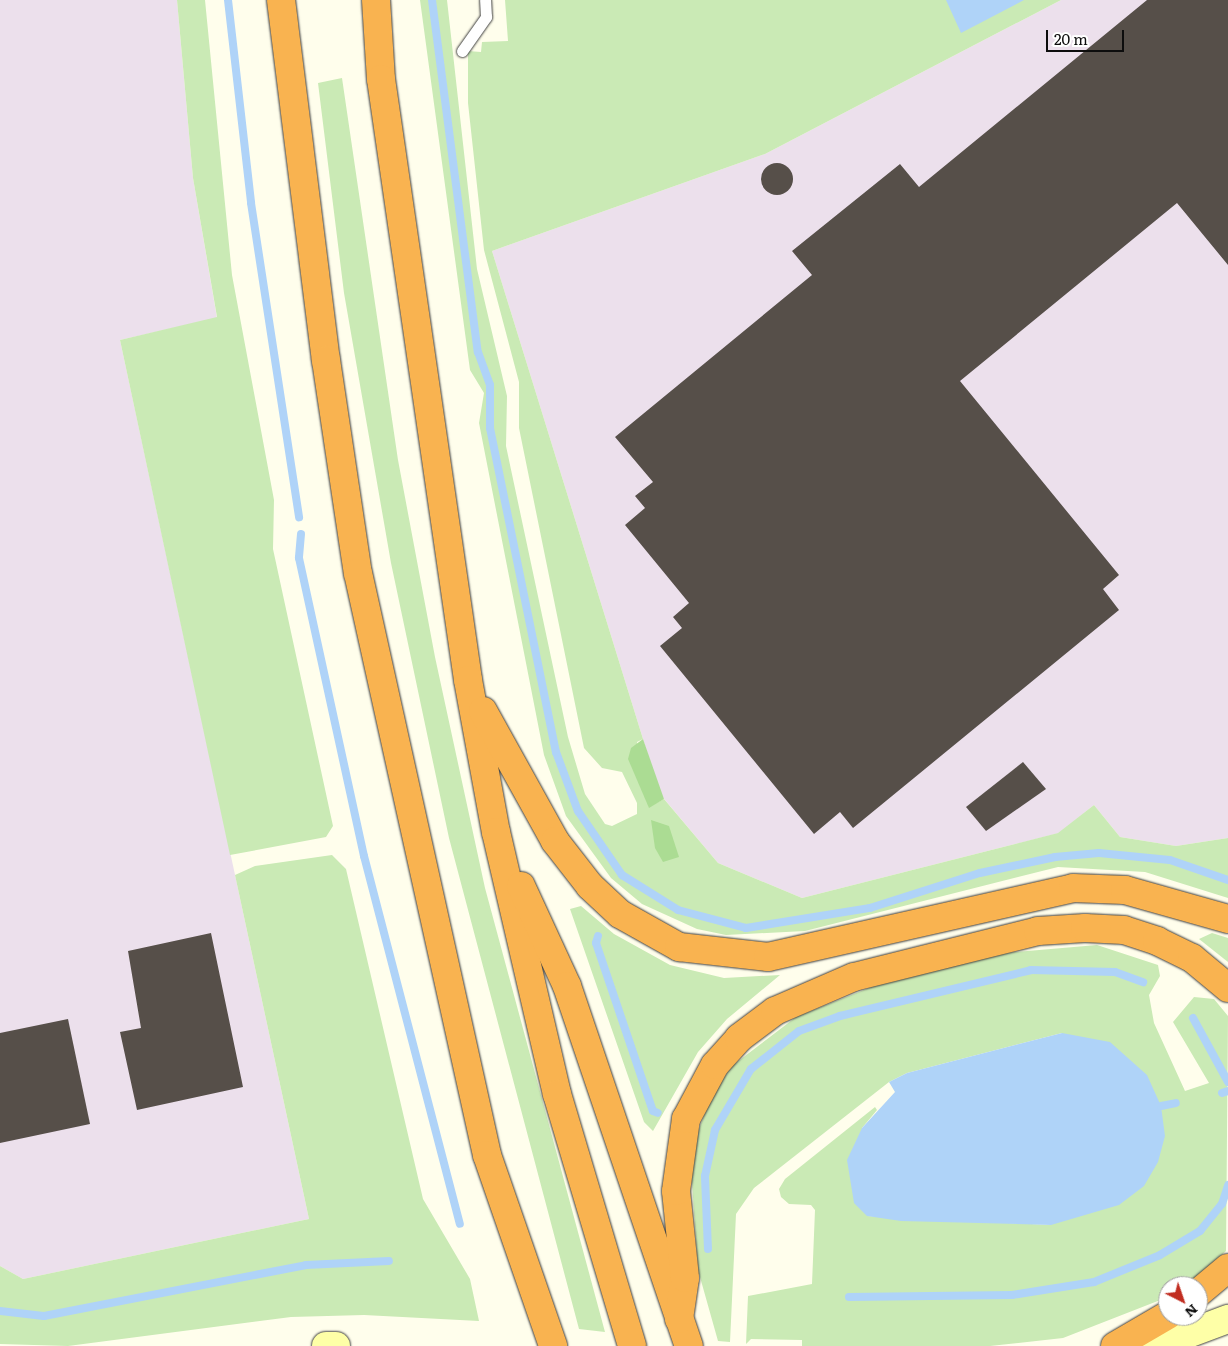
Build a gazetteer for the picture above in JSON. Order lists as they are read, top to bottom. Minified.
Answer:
{"scale_bar":"20 m","north":"bottom right"}
